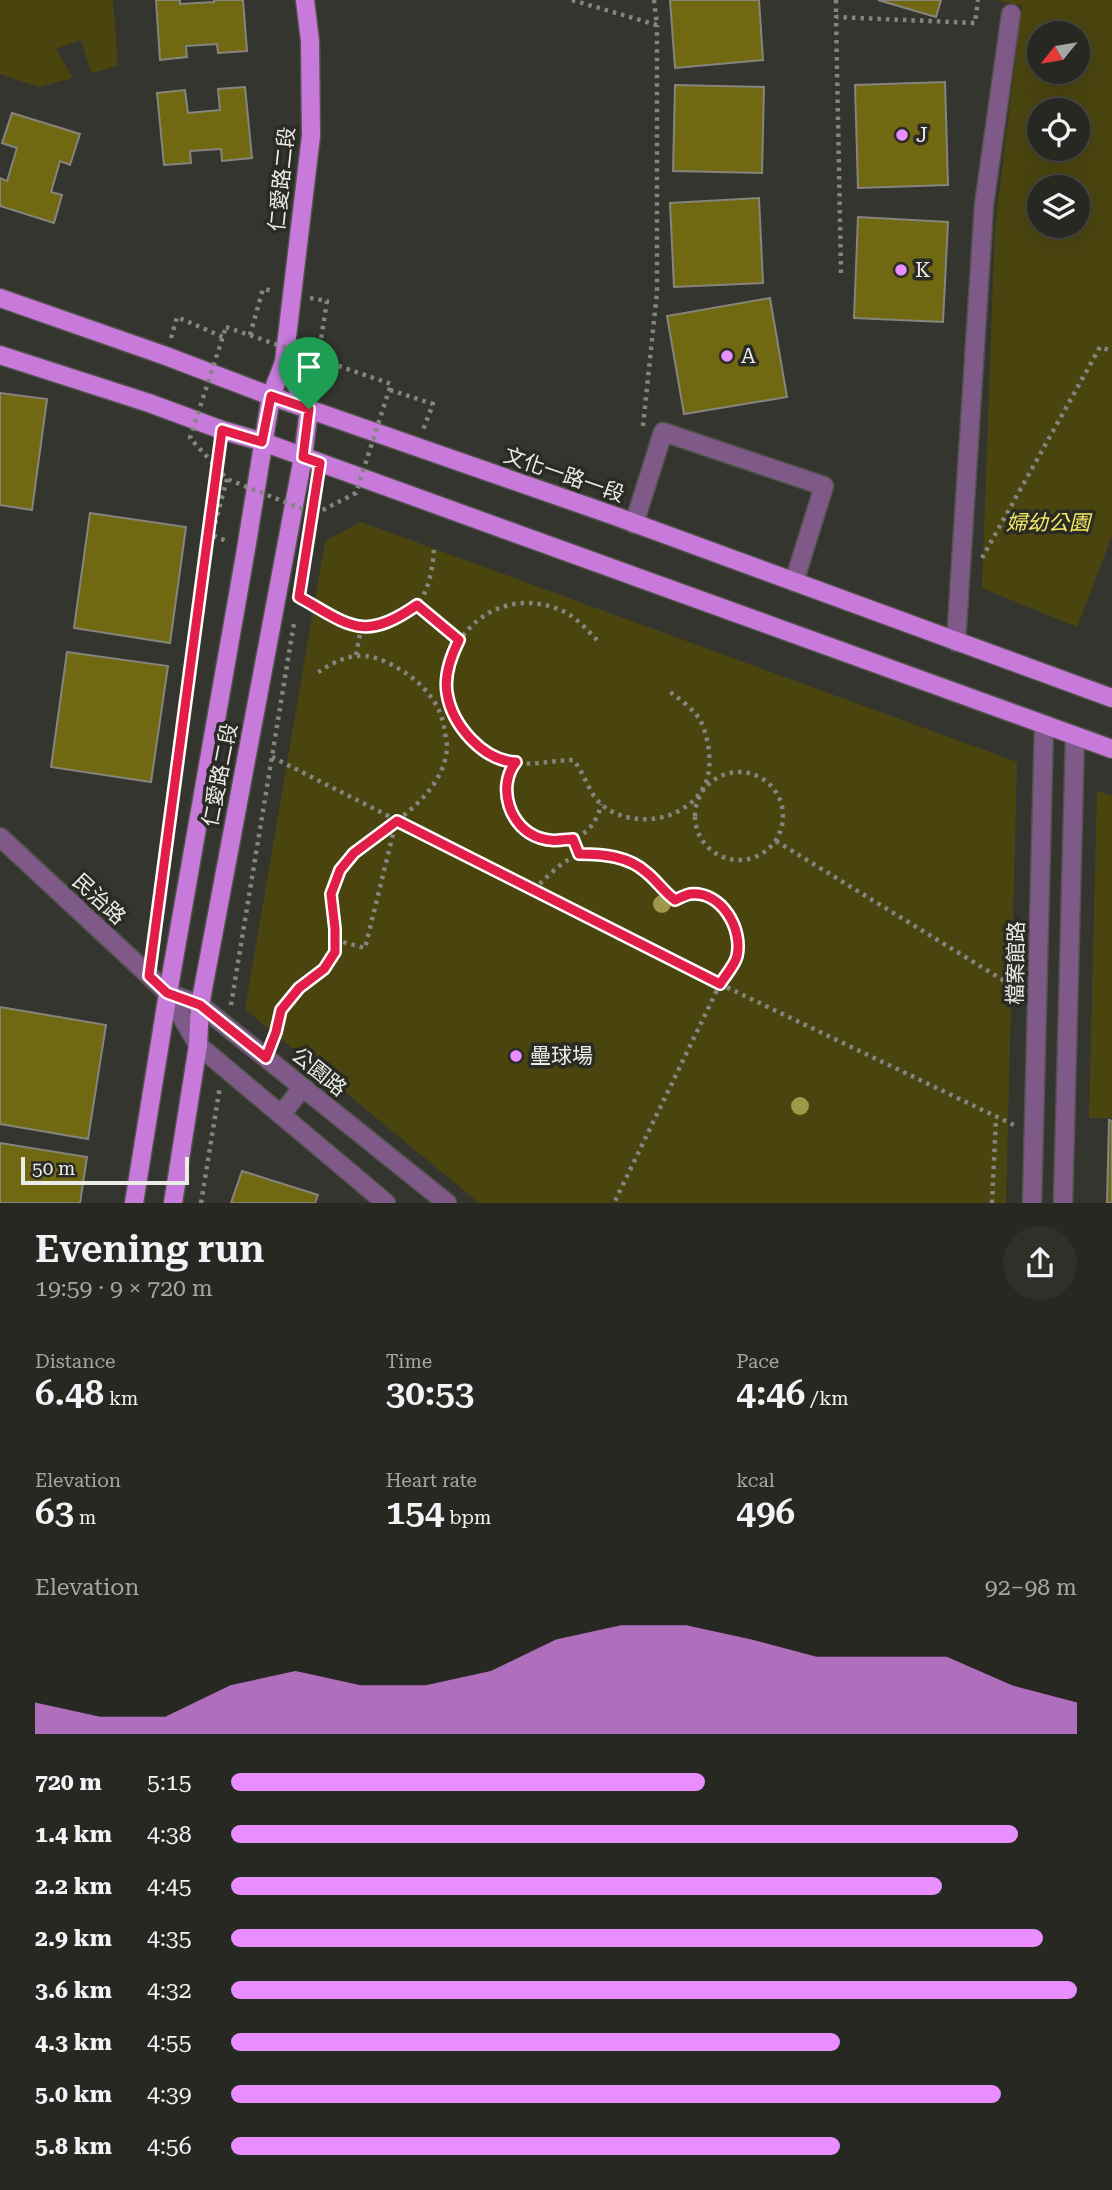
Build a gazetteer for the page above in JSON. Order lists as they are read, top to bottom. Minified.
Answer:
{"streets":{"main road":["仁愛路二段","文化一路一段"],"street":["民治路","檔案館路","公園路"]},"crossings":[["仁愛路二段","文化一路一段"],["仁愛路二段","民治路"],["仁愛路二段","公園路"],["民治路","公園路"]],"parks":["婦幼公園"],"places":["J","K","A","壘球場"],"scale_bar":"50 m","north":"bottom left","page":{"scale":"50 m","heading":["Evening run","19:59 · 9 × 720 m"],"stats":[["Distance","6.48 km"],["Time","30:53"],["Pace","4:46 /km"],["Elevation","63 m"],["Heart rate","154 bpm"],["kcal","496"]],"chart":["Elevation","92–98 m"],"list":[{"name":"720 m","note":"5:15"},{"name":"1.4 km","note":"4:38"},{"name":"2.2 km","note":"4:45"},{"name":"2.9 km","note":"4:35"},{"name":"3.6 km","note":"4:32"},{"name":"4.3 km","note":"4:55"},{"name":"5.0 km","note":"4:39"},{"name":"5.8 km","note":"4:56"}]}}
